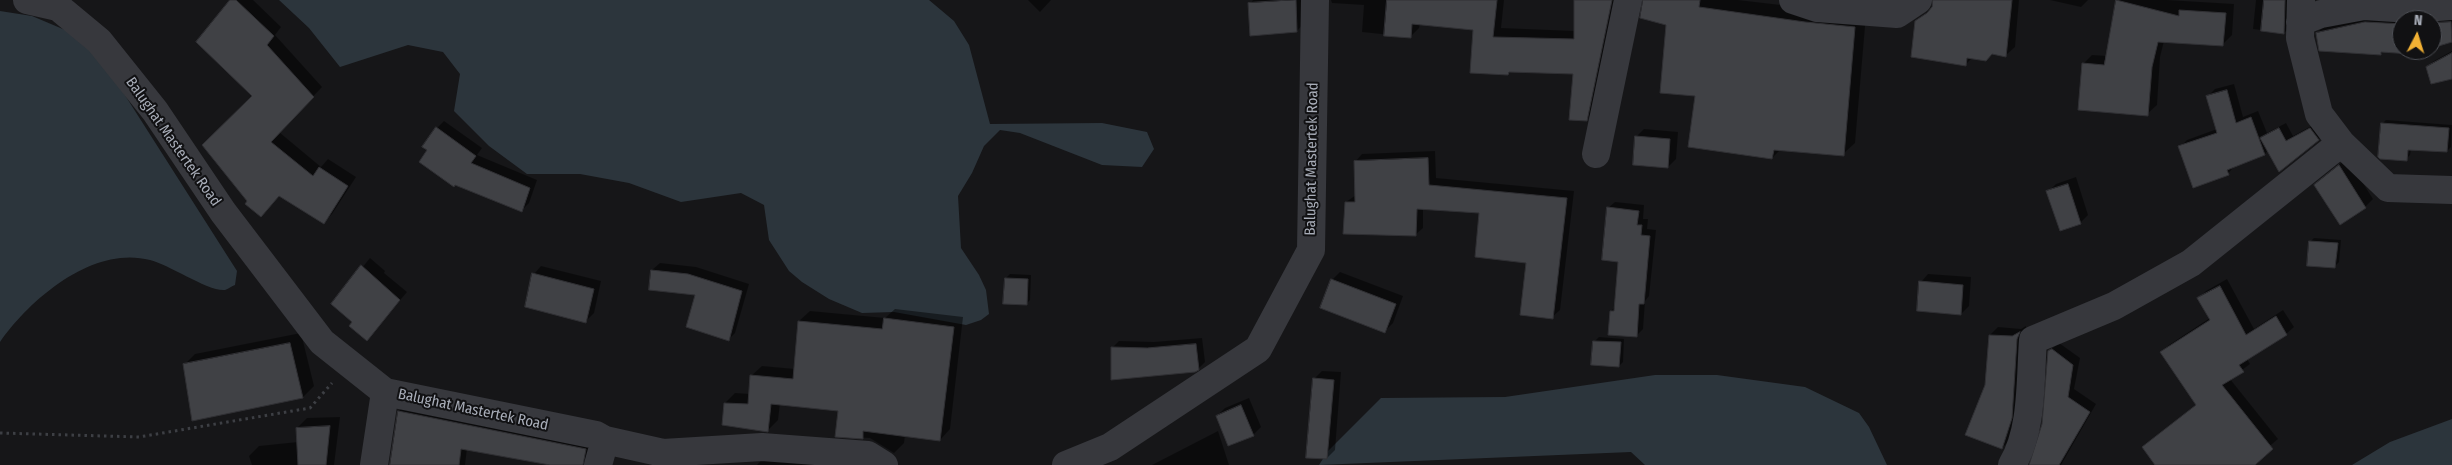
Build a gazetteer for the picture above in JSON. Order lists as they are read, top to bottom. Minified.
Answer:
{"streets":{"street":["Balughat Mastertek Road"]},"north":"top"}
